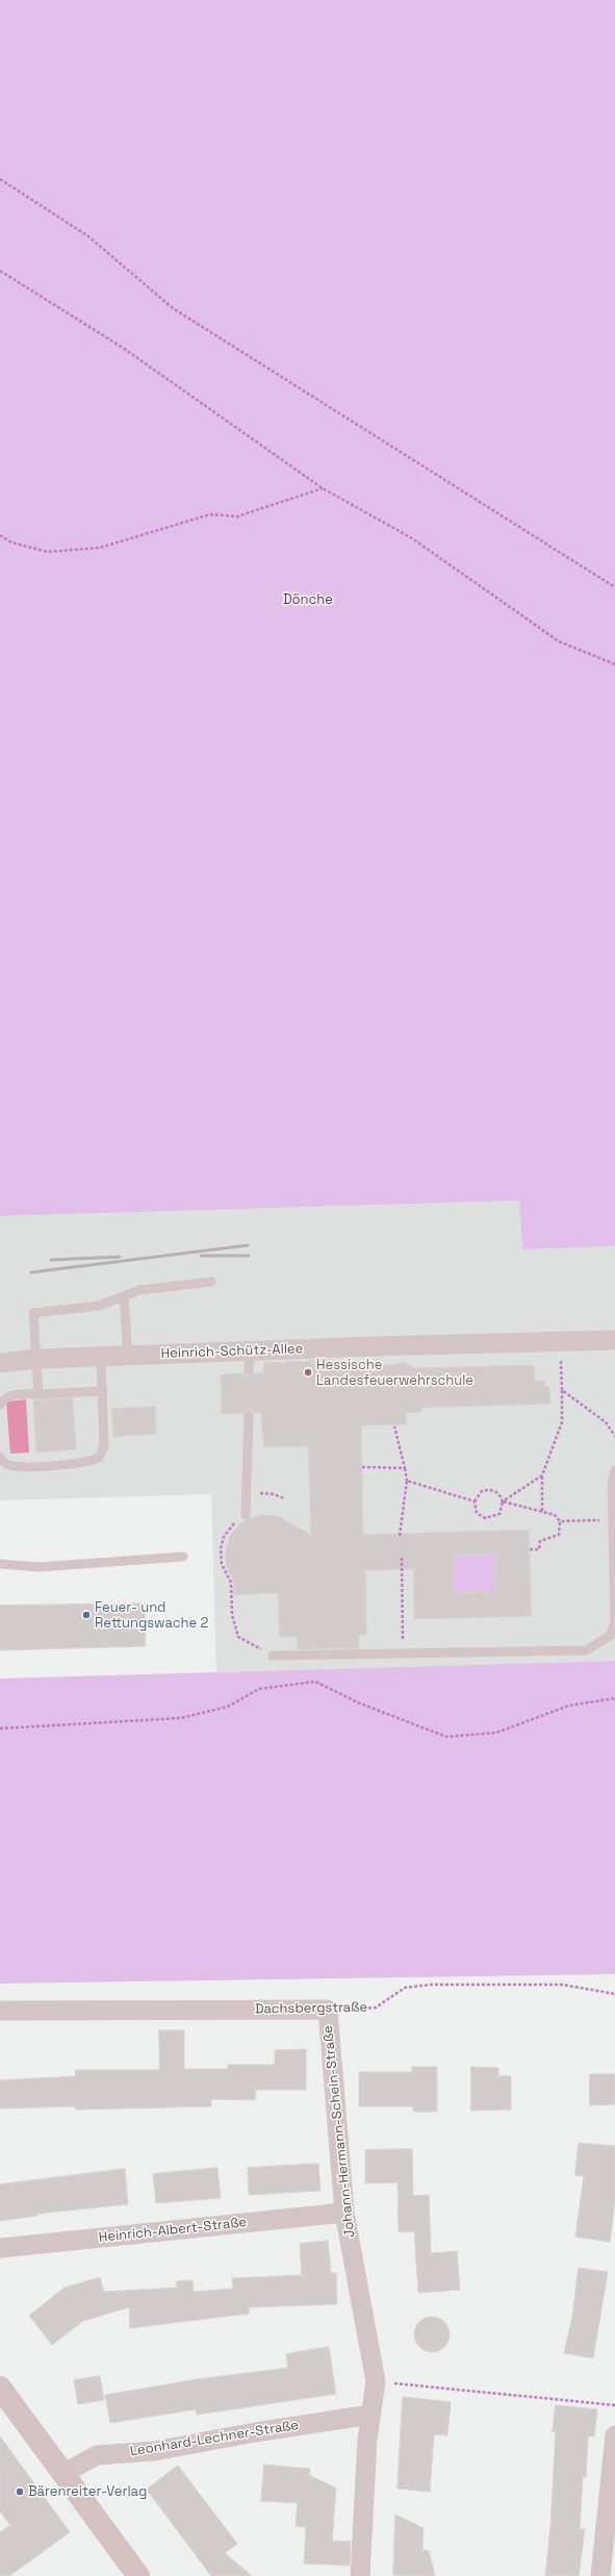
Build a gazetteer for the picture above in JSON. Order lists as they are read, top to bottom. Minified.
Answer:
{"streets":{"street":["Heinrich-Schütz-Allee","Dachsbergstraße","Johann-Hermann-Schein-Straße","Heinrich-Albert-Straße","Leonhard-Lechner-Straße"]},"crossings":[["Dachsbergstraße","Johann-Hermann-Schein-Straße"],["Johann-Hermann-Schein-Straße","Heinrich-Albert-Straße"],["Johann-Hermann-Schein-Straße","Leonhard-Lechner-Straße"]],"parks":["Dönche"],"places":["Hessische Landesfeuerwehrschule","Feuer- und Rettungswache 2","Bärenreiter-Verlag"]}
